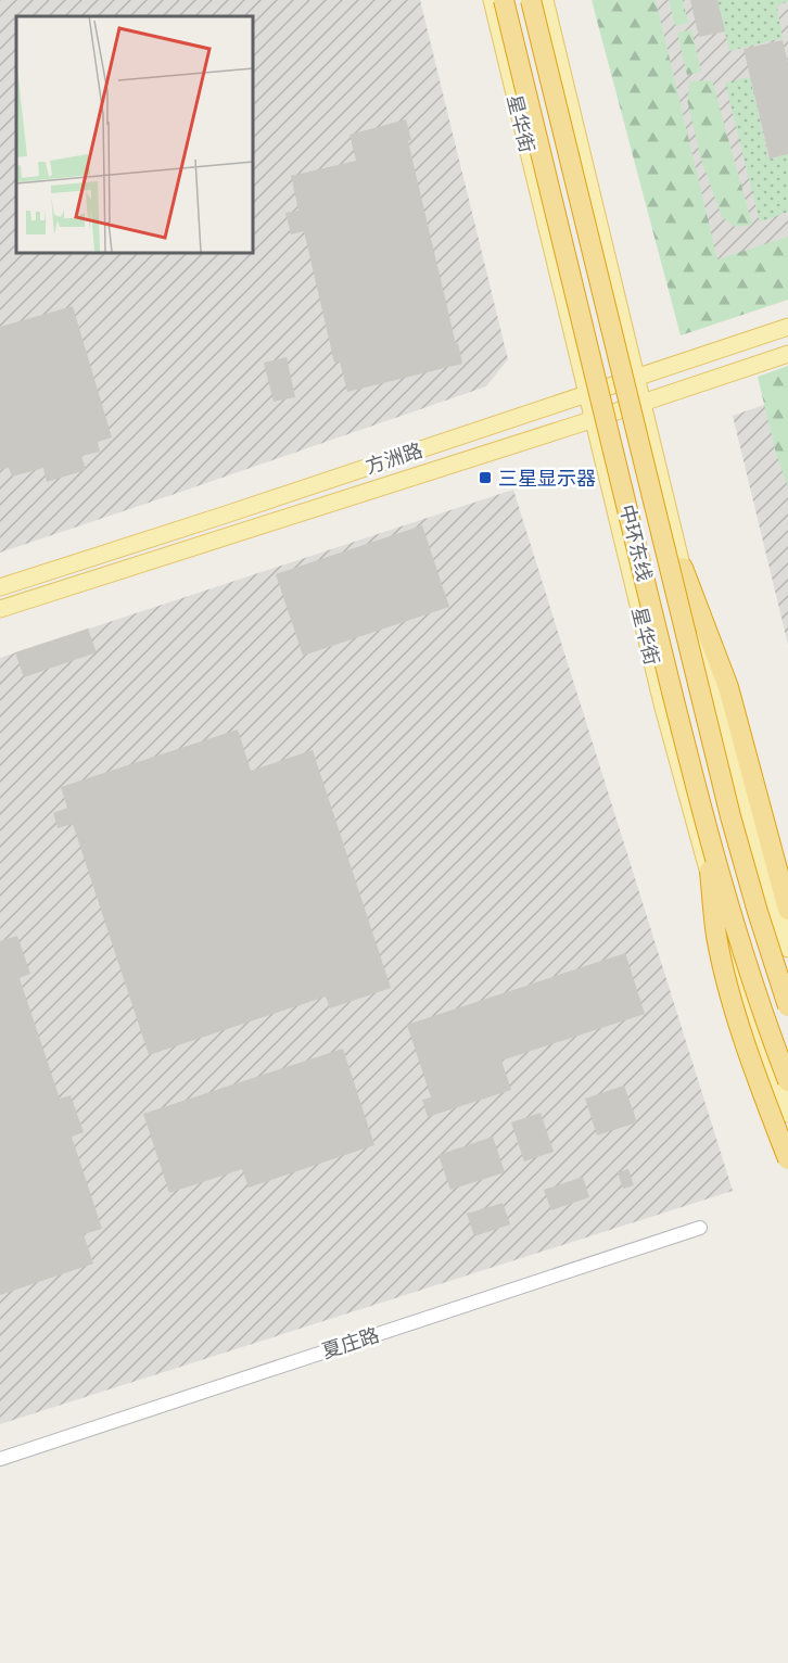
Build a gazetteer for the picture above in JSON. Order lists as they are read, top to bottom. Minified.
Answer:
{"streets":{"highway":["中环东线"],"main road":["星华街","方洲路"],"street":["夏庄路"]},"crossings":[["星华街","方洲路"]],"places":{"transit":["三星显示器"]}}
